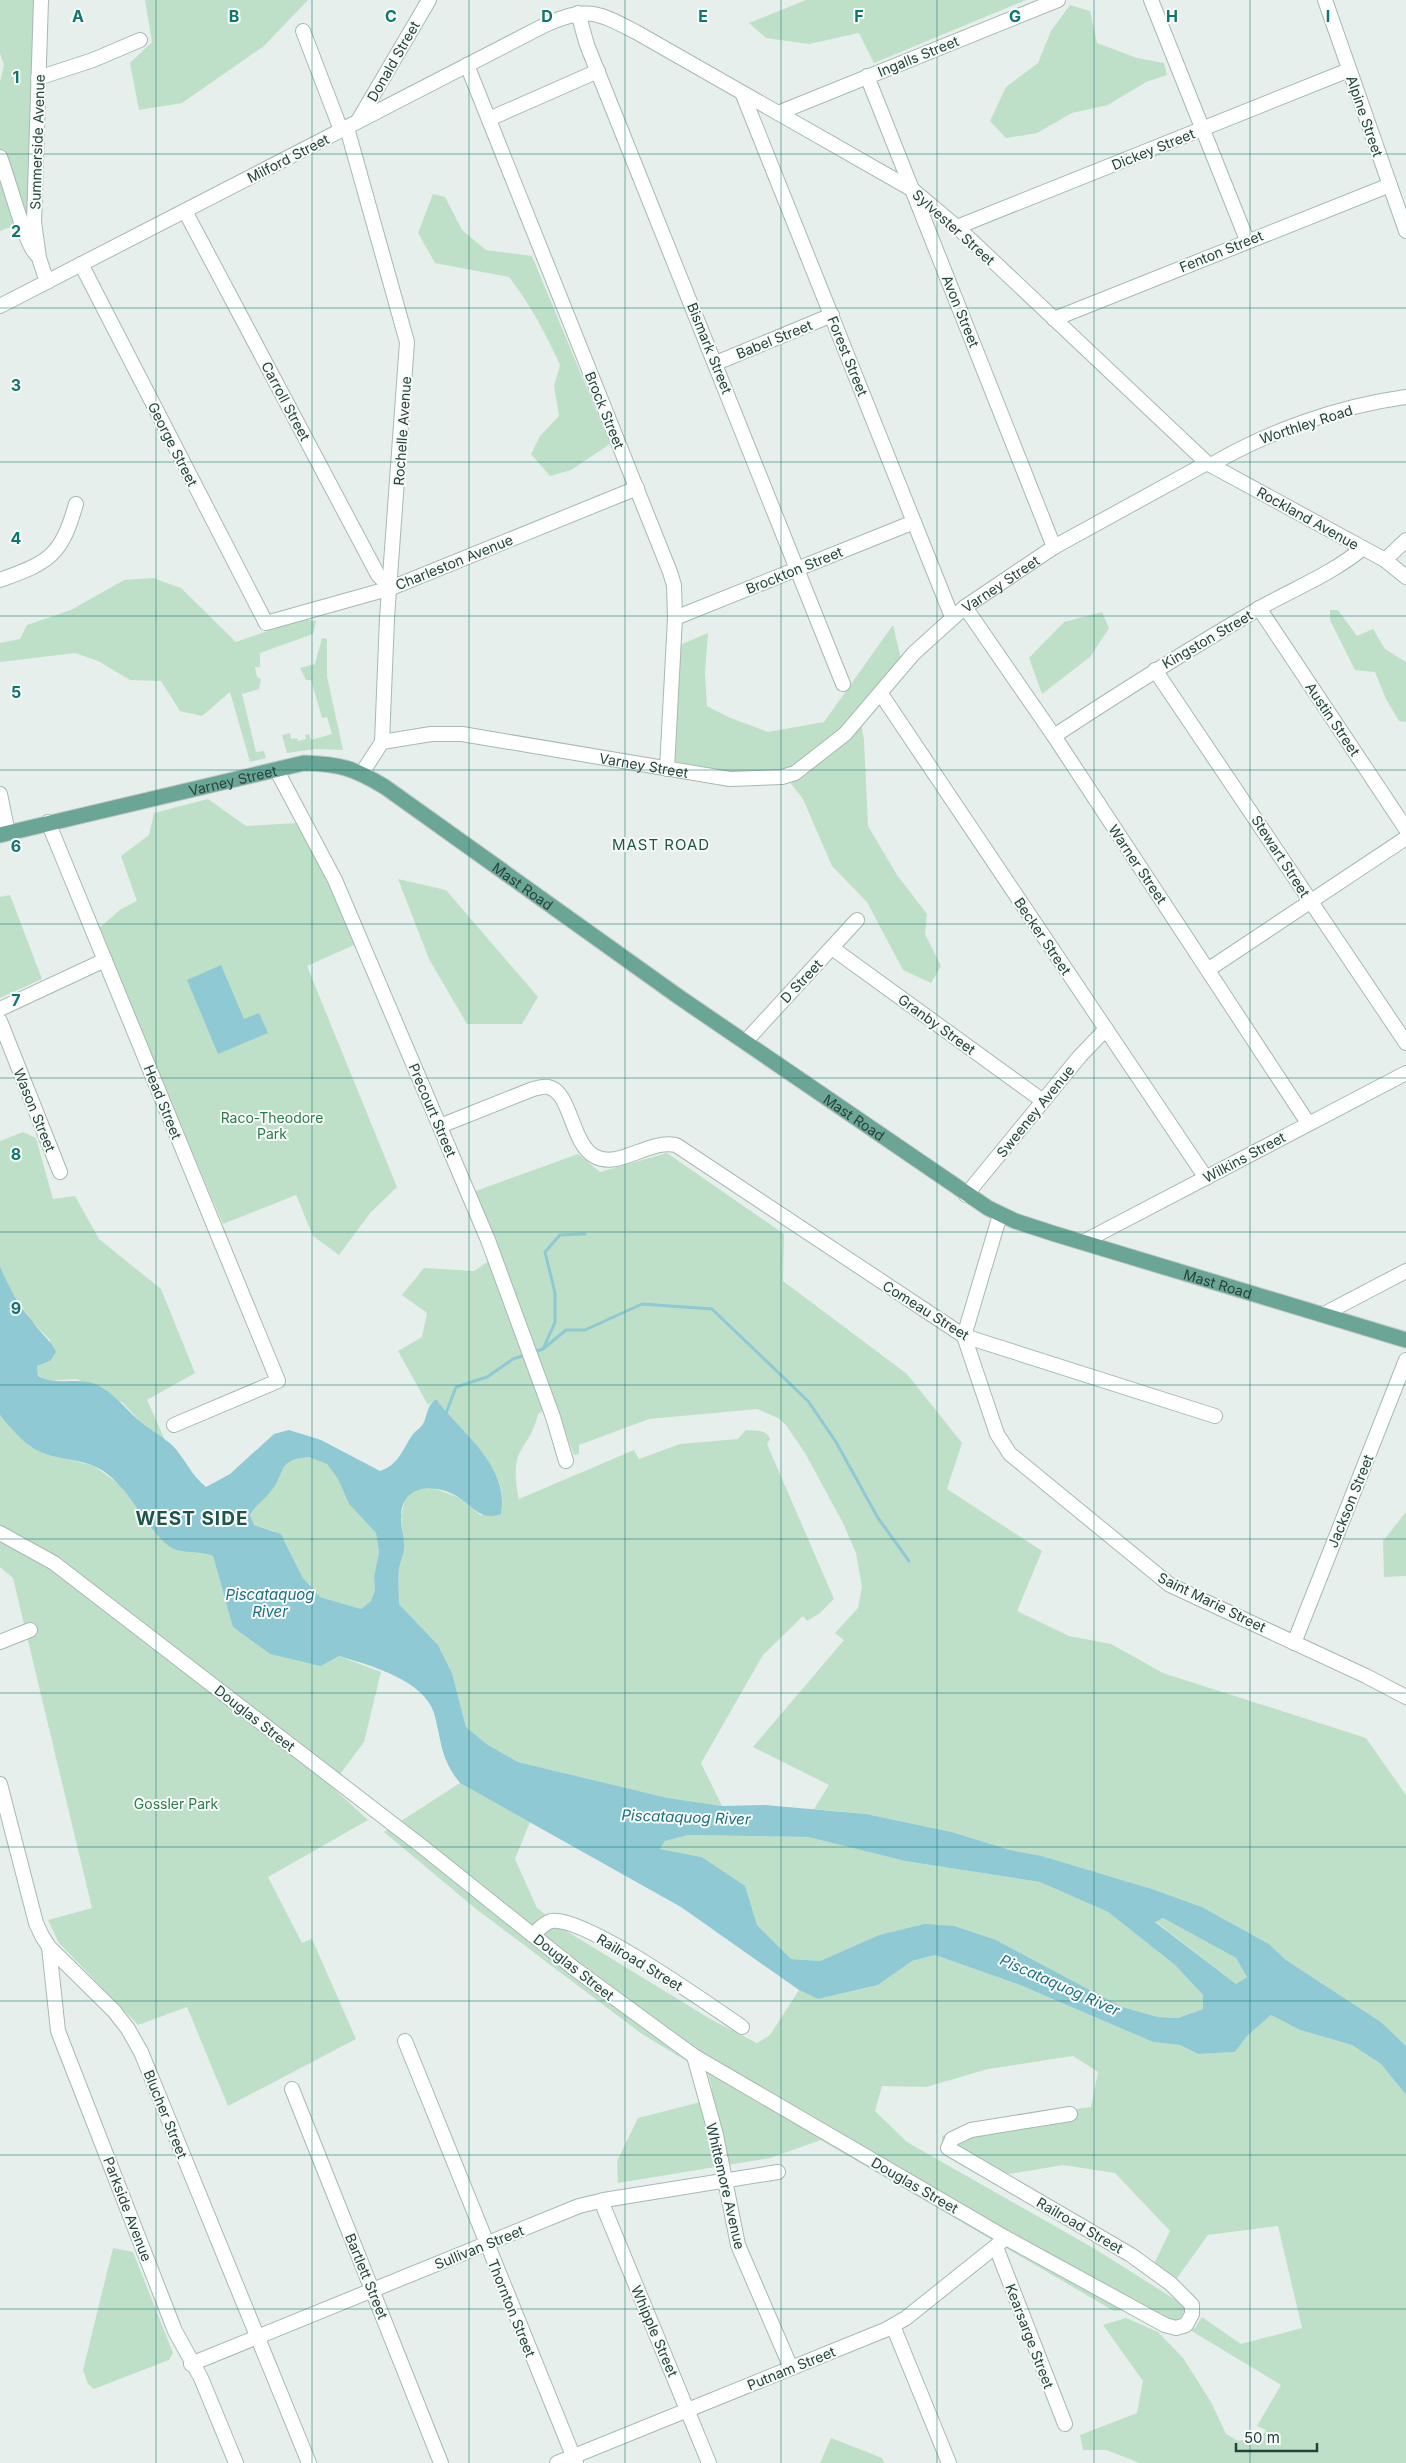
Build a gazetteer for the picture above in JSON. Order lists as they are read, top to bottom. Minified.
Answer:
{"streets":{"main road":["Varney Street","Mast Road"],"street":["Ingalls Street","Donald Street","Alpine Street","Summerside Avenue","Dickey Street","Milford Street","Sylvester Street","Fenton Street","Avon Street","Babel Street","Bismark Street","Forest Street","Carroll Street","Brock Street","Worthley Road","Rochelle Avenue","George Street","Rockland Avenue","Charleston Avenue","Brockton Street","Kingston Street","Austin Street","Stewart Street","Warner Street","Becker Street","D Street","Granby Street","Head Street","Wason Street","Precourt Street","Sweeney Avenue","Wilkins Street","Comeau Street","Jackson Street","Saint Marie Street","Douglas Street","Railroad Street","Blucher Street","Whittemore Avenue","Parkside Avenue","Sullivan Street","Bartlett Street","Thornton Street","Whipple Street","Kearsarge Street","Putnam Street"]},"crossings":[["Ingalls Street","Sylvester Street"],["Ingalls Street","Avon Street"],["Donald Street","Milford Street"],["Donald Street","Rochelle Avenue"],["Alpine Street","Dickey Street"],["Alpine Street","Fenton Street"],["Summerside Avenue","Milford Street"],["Dickey Street","Sylvester Street"],["Milford Street","Sylvester Street"],["Milford Street","Bismark Street"],["Milford Street","Carroll Street"],["Milford Street","Brock Street"],["Milford Street","Rochelle Avenue"],["Milford Street","George Street"],["Sylvester Street","Fenton Street"],["Sylvester Street","Avon Street"],["Sylvester Street","Bismark Street"],["Sylvester Street","Forest Street"],["Sylvester Street","Worthley Road"],["Sylvester Street","Rockland Avenue"],["Sylvester Street","Varney Street"],["Avon Street","Varney Street"],["Babel Street","Bismark Street"],["Babel Street","Forest Street"],["Bismark Street","Brockton Street"],["Forest Street","Brockton Street"],["Forest Street","Varney Street"],["Carroll Street","Rochelle Avenue"],["Carroll Street","Charleston Avenue"],["Brock Street","Charleston Avenue"],["Brock Street","Brockton Street"],["Brock Street","Varney Street"],["Worthley Road","Rockland Avenue"],["Worthley Road","Varney Street"],["Rochelle Avenue","Charleston Avenue"],["Rochelle Avenue","Varney Street"],["George Street","Charleston Avenue"],["Rockland Avenue","Varney Street"],["Rockland Avenue","Kingston Street"],["Varney Street","Warner Street"],["Varney Street","Mast Road"],["Varney Street","Becker Street"],["Varney Street","Head Street"],["Varney Street","Precourt Street"],["Kingston Street","Austin Street"],["Kingston Street","Stewart Street"],["Kingston Street","Warner Street"],["Warner Street","Wilkins Street"],["Mast Road","D Street"],["Mast Road","Sweeney Avenue"],["Mast Road","Wilkins Street"],["Becker Street","Sweeney Avenue"],["Becker Street","Wilkins Street"],["D Street","Granby Street"],["Granby Street","Sweeney Avenue"],["Precourt Street","Comeau Street"],["Comeau Street","Saint Marie Street"],["Jackson Street","Saint Marie Street"],["Douglas Street","Railroad Street"],["Douglas Street","Whittemore Avenue"],["Douglas Street","Kearsarge Street"],["Douglas Street","Putnam Street"],["Blucher Street","Parkside Avenue"],["Blucher Street","Sullivan Street"],["Whittemore Avenue","Sullivan Street"],["Whittemore Avenue","Putnam Street"],["Parkside Avenue","Sullivan Street"],["Sullivan Street","Bartlett Street"],["Sullivan Street","Thornton Street"],["Sullivan Street","Whipple Street"],["Thornton Street","Putnam Street"],["Whipple Street","Putnam Street"],["Kearsarge Street","Putnam Street"]],"districts":["MAST ROAD","WEST SIDE"],"water":["Piscataquog River"],"parks":["Raco-Theodore Park","Gossler Park"],"scale_bar":"50 m","grid":{"columns":["A","B","C","D","E","F","G","H","I"],"rows":["1","2","3","4","5","6","7","8","9"]}}
